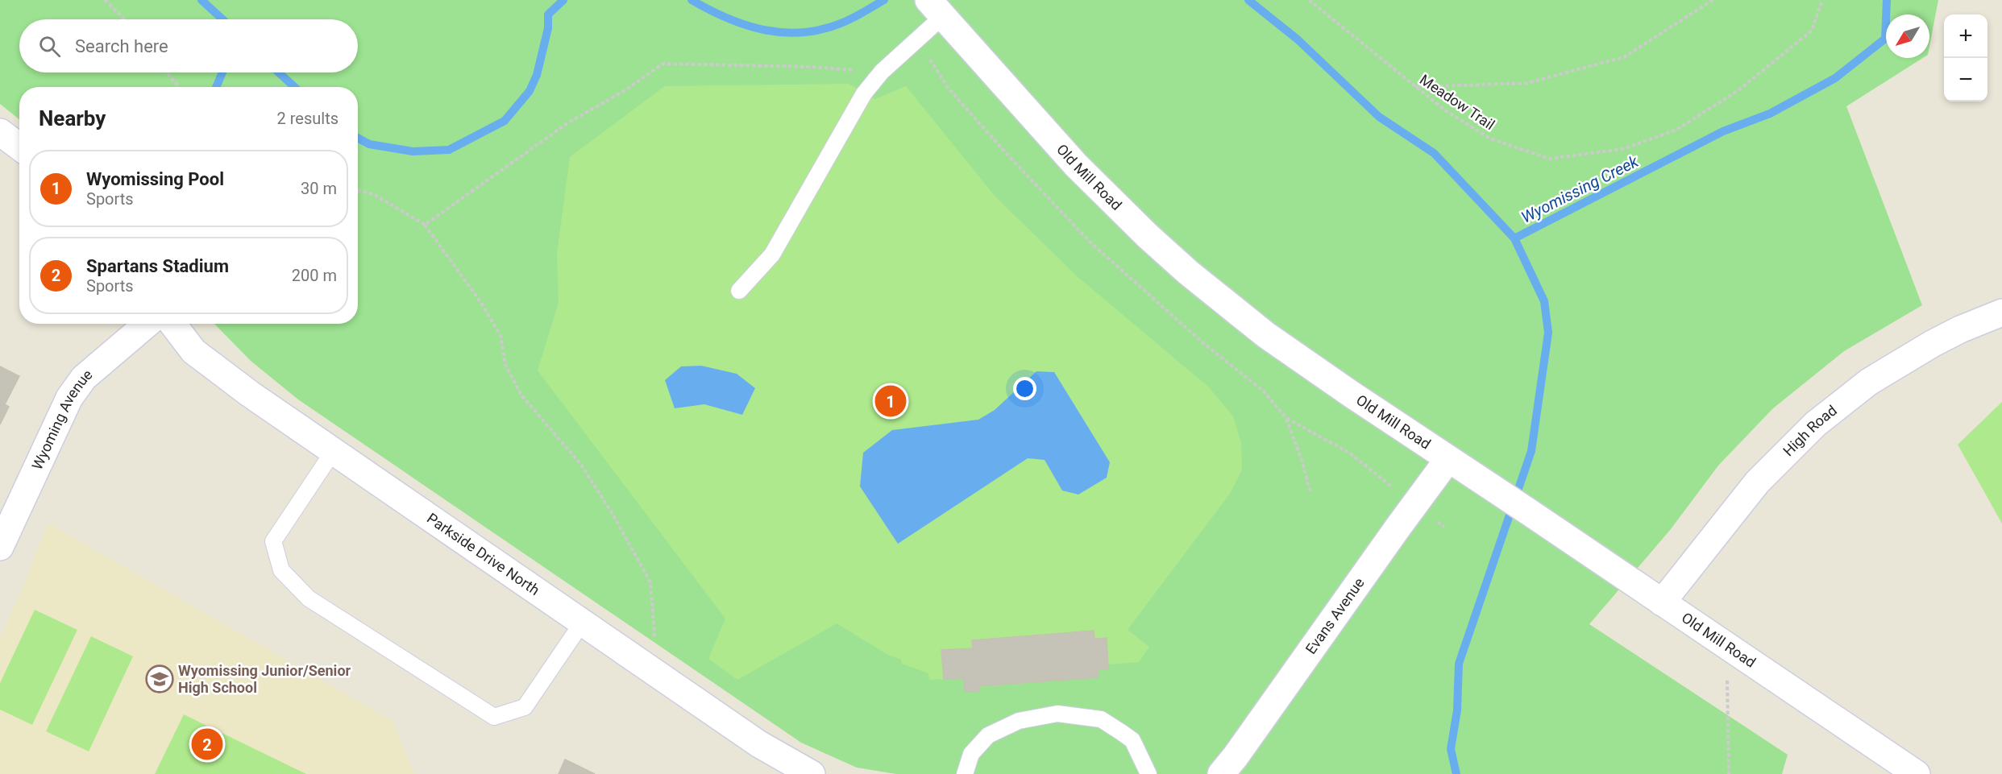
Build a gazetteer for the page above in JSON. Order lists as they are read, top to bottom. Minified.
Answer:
{"streets":{"street":["Old Mill Road","Wyoming Avenue","High Road","Parkside Drive North","Evans Avenue"],"path":["Meadow Trail"]},"crossings":[["Old Mill Road","High Road"],["Old Mill Road","Evans Avenue"]],"water":["Wyomissing Creek"],"places":{"school or university":["Wyomissing Junior/Senior High School"]},"north":"bottom left","page":{"map_buttons":["+","−"],"search":"Search here","heading":["Nearby","2 results"],"list":[{"mark":"1","name":"Wyomissing Pool","note":"Sports","value":"30 m"},{"mark":"2","name":"Spartans Stadium","note":"Sports","value":"200 m"}],"pins":["1","2"]}}
